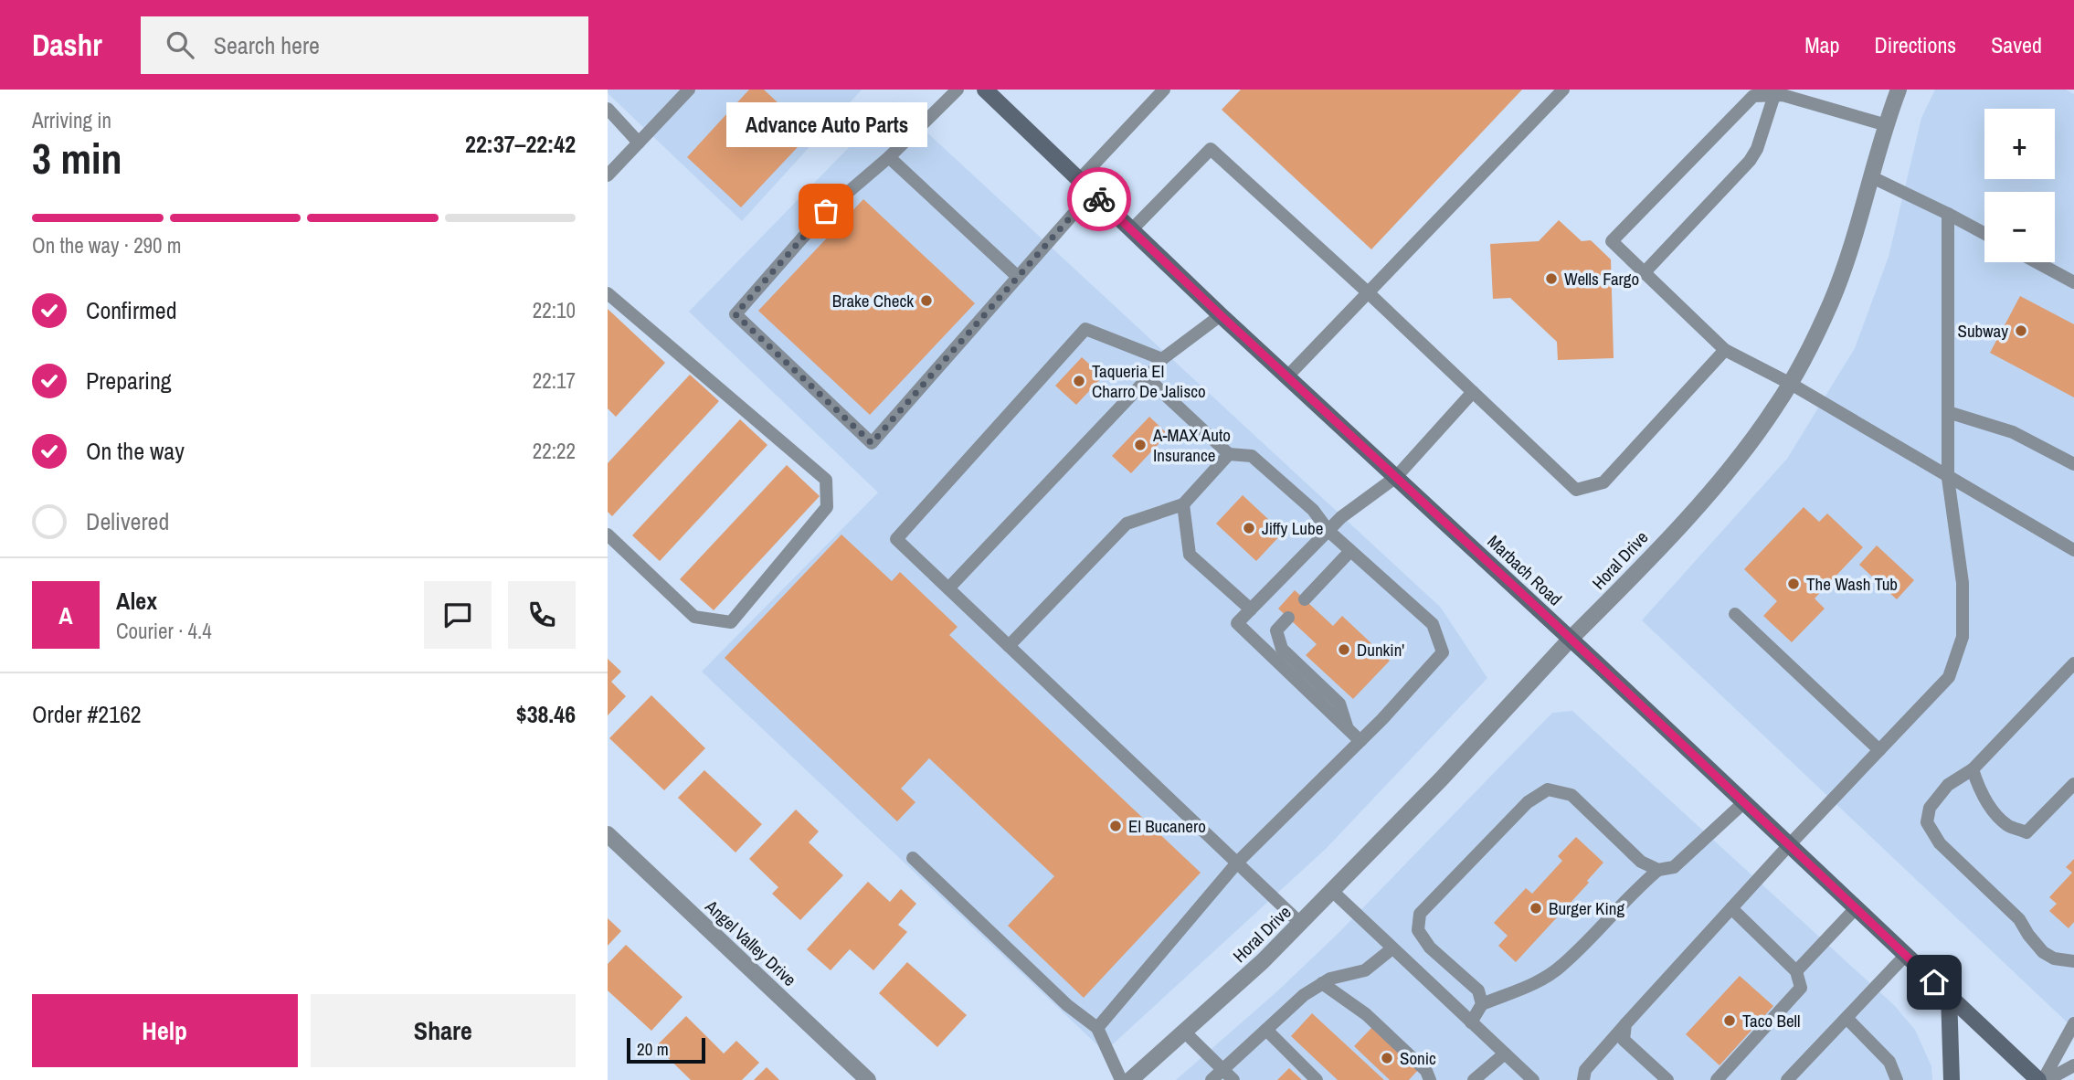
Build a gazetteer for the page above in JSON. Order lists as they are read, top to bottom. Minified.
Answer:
{"streets":{"main road":["Marbach Road"],"street":["Horal Drive","Angel Valley Drive"]},"crossings":[["Horal Drive","Marbach Road"]],"places":["Advance Auto Parts","Wells Fargo","Brake Check","Subway","Taqueria El Charro De Jalisco","A-MAX Auto Insurance","Jiffy Lube","The Wash Tub","Dunkin'","El Bucanero","Burger King","Taco Bell","Sonic"],"scale_bar":"20 m","page":{"header":"Dashr","search":"Search here","nav":["Map","Directions","Saved"],"heading":["3 min","Arriving in","22:37–22:42"],"panel":["Alex","Courier · 4.4","Order #2162","$38.46"],"bubble":"Advance Auto Parts","map_buttons":["+","−"],"bar":"On the way · 290 m","list":[["Confirmed","22:10"],["Preparing","22:17"],["On the way","22:22"],"Delivered"],"round":"A","buttons":["Help","Share"],"scale":"20 m"}}
